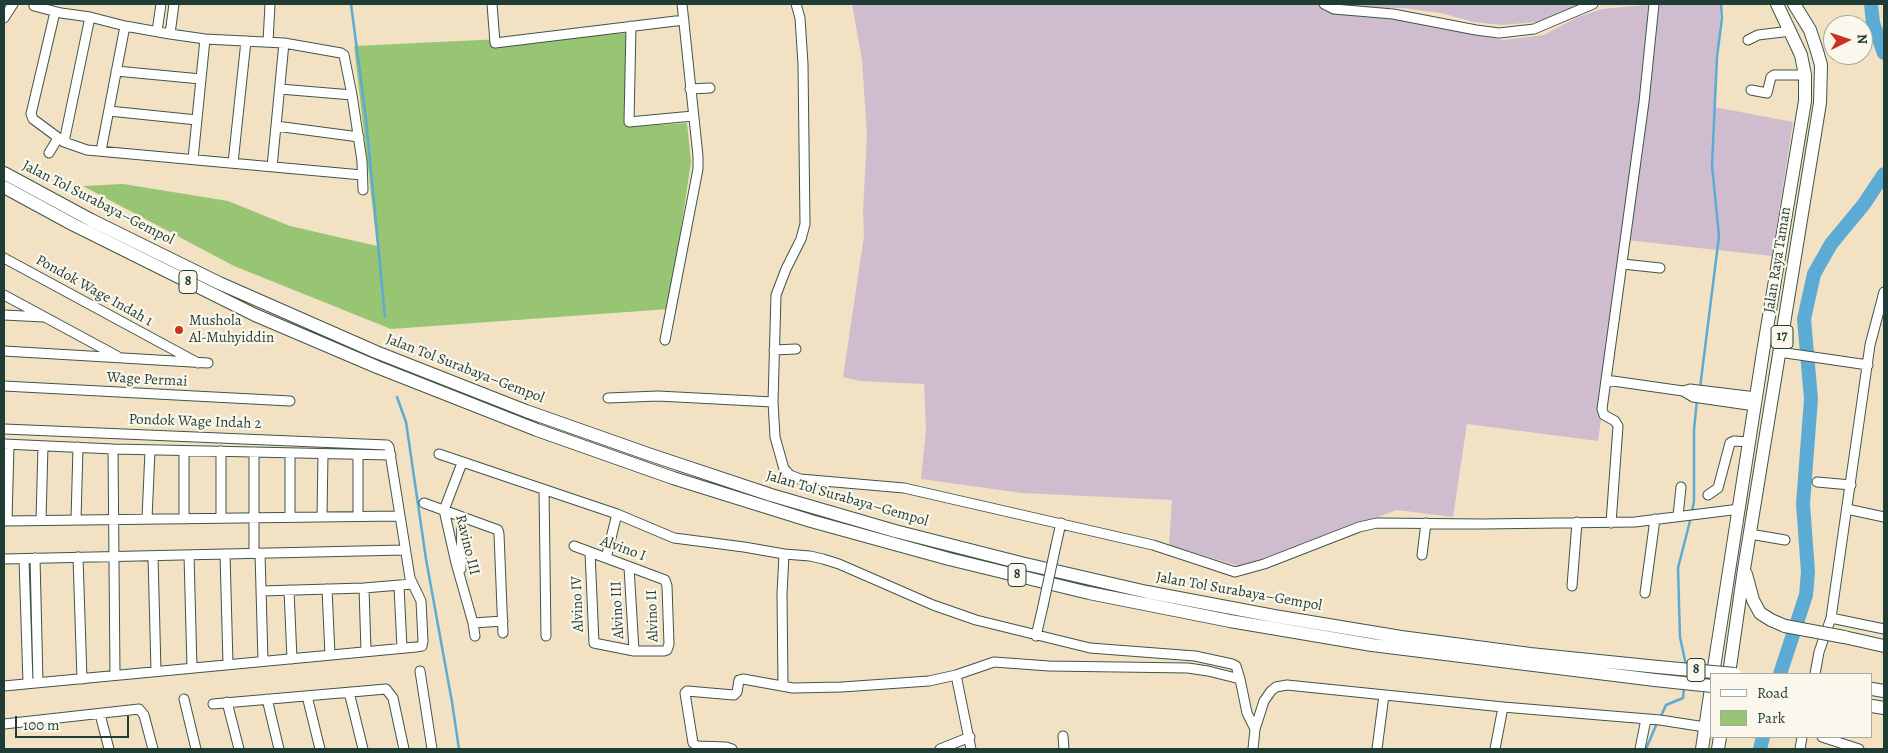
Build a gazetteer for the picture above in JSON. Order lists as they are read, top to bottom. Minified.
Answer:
{"streets":{"highway":["Jalan Tol Surabaya–Gempol","Jalan Raya Taman","8","17"],"street":["Pondok Wage Indah 1","Wage Permai","Pondok Wage Indah 2","Ravino III","Alvino I","Alvino IV","Alvino III","Alvino II"]},"crossings":[["Alvino I","Alvino IV"],["Alvino I","Alvino III"],["Alvino I","Alvino II"],["Alvino IV","Alvino III"],["Alvino IV","Alvino II"],["Alvino III","Alvino II"]],"places":["Mushola Al-Muhyiddin"],"legend":["Road","Park"],"scale_bar":"100 m","north":"right"}
